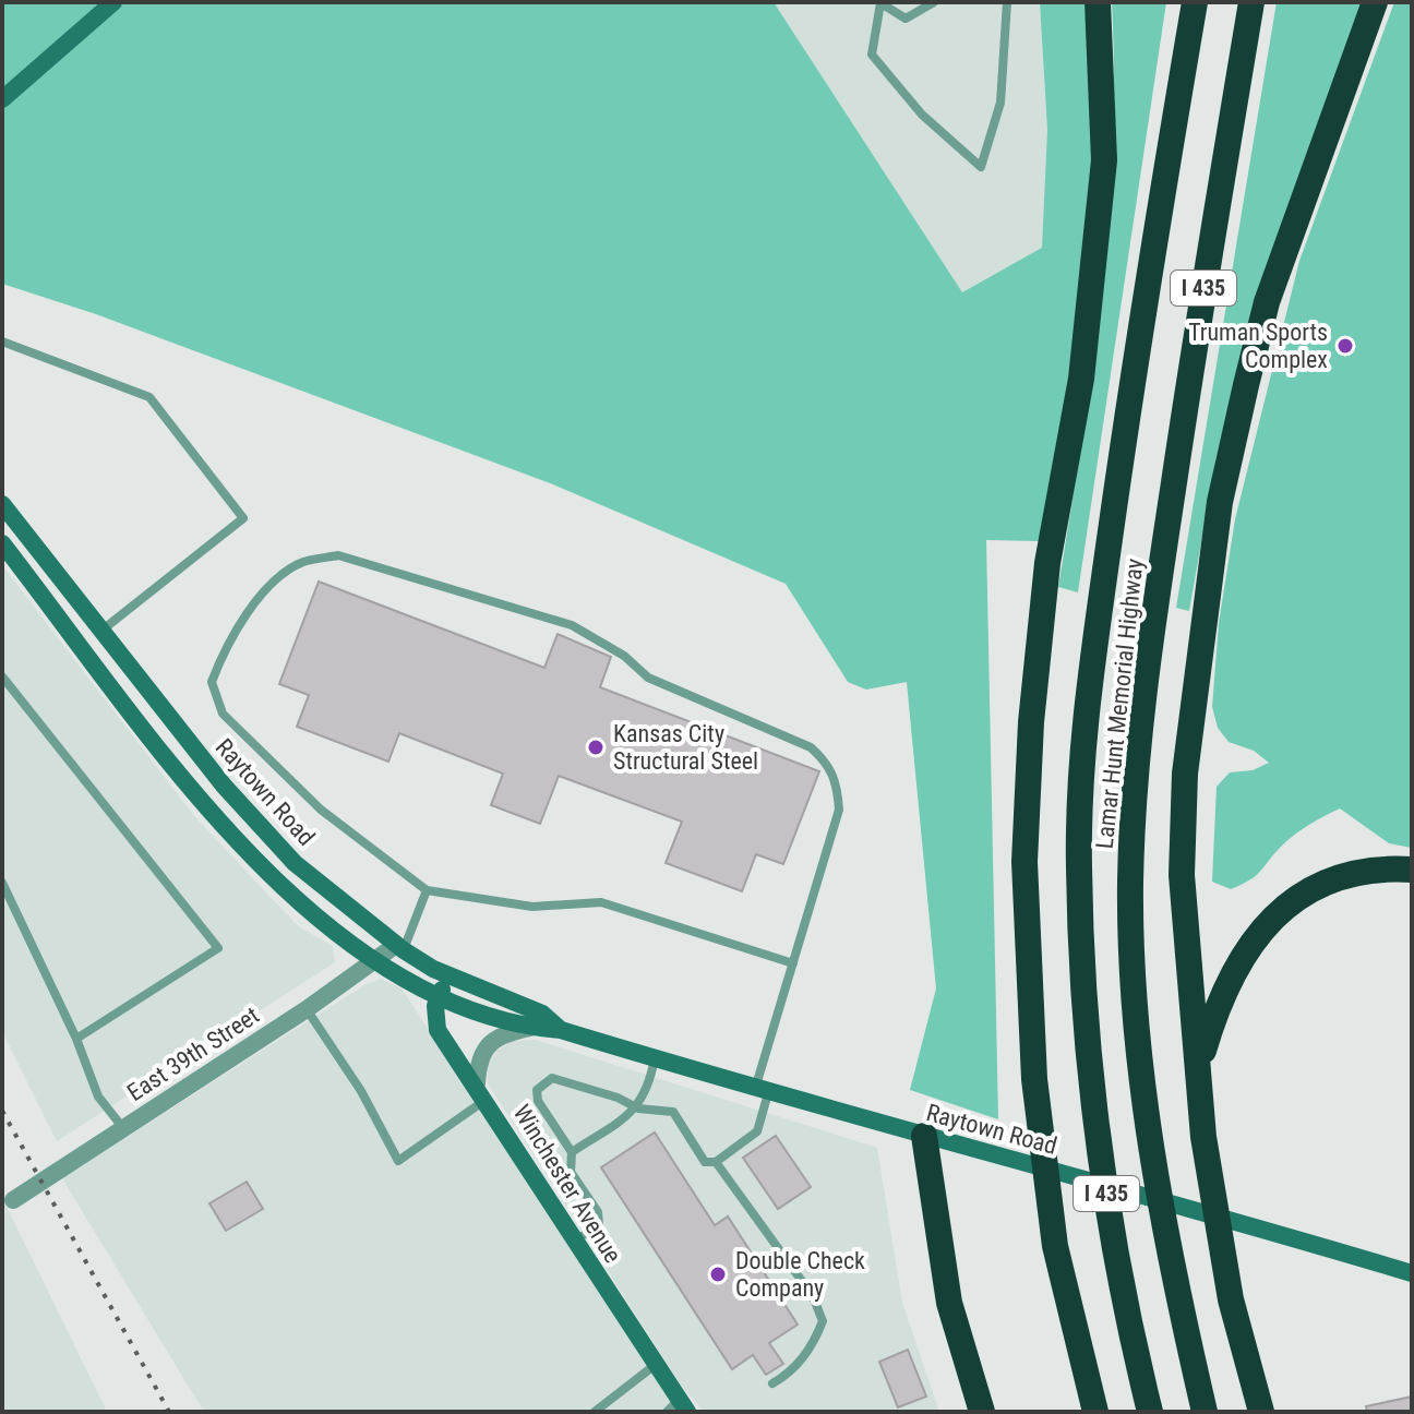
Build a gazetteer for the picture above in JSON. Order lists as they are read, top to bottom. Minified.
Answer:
{"streets":{"highway":["I 435","Lamar Hunt Memorial Highway"],"main road":["Raytown Road","Winchester Avenue"],"street":["East 39th Street"]},"crossings":[["Raytown Road","East 39th Street"],["Raytown Road","Winchester Avenue"]],"places":["Truman Sports Complex","Kansas City Structural Steel","Double Check Company"]}
